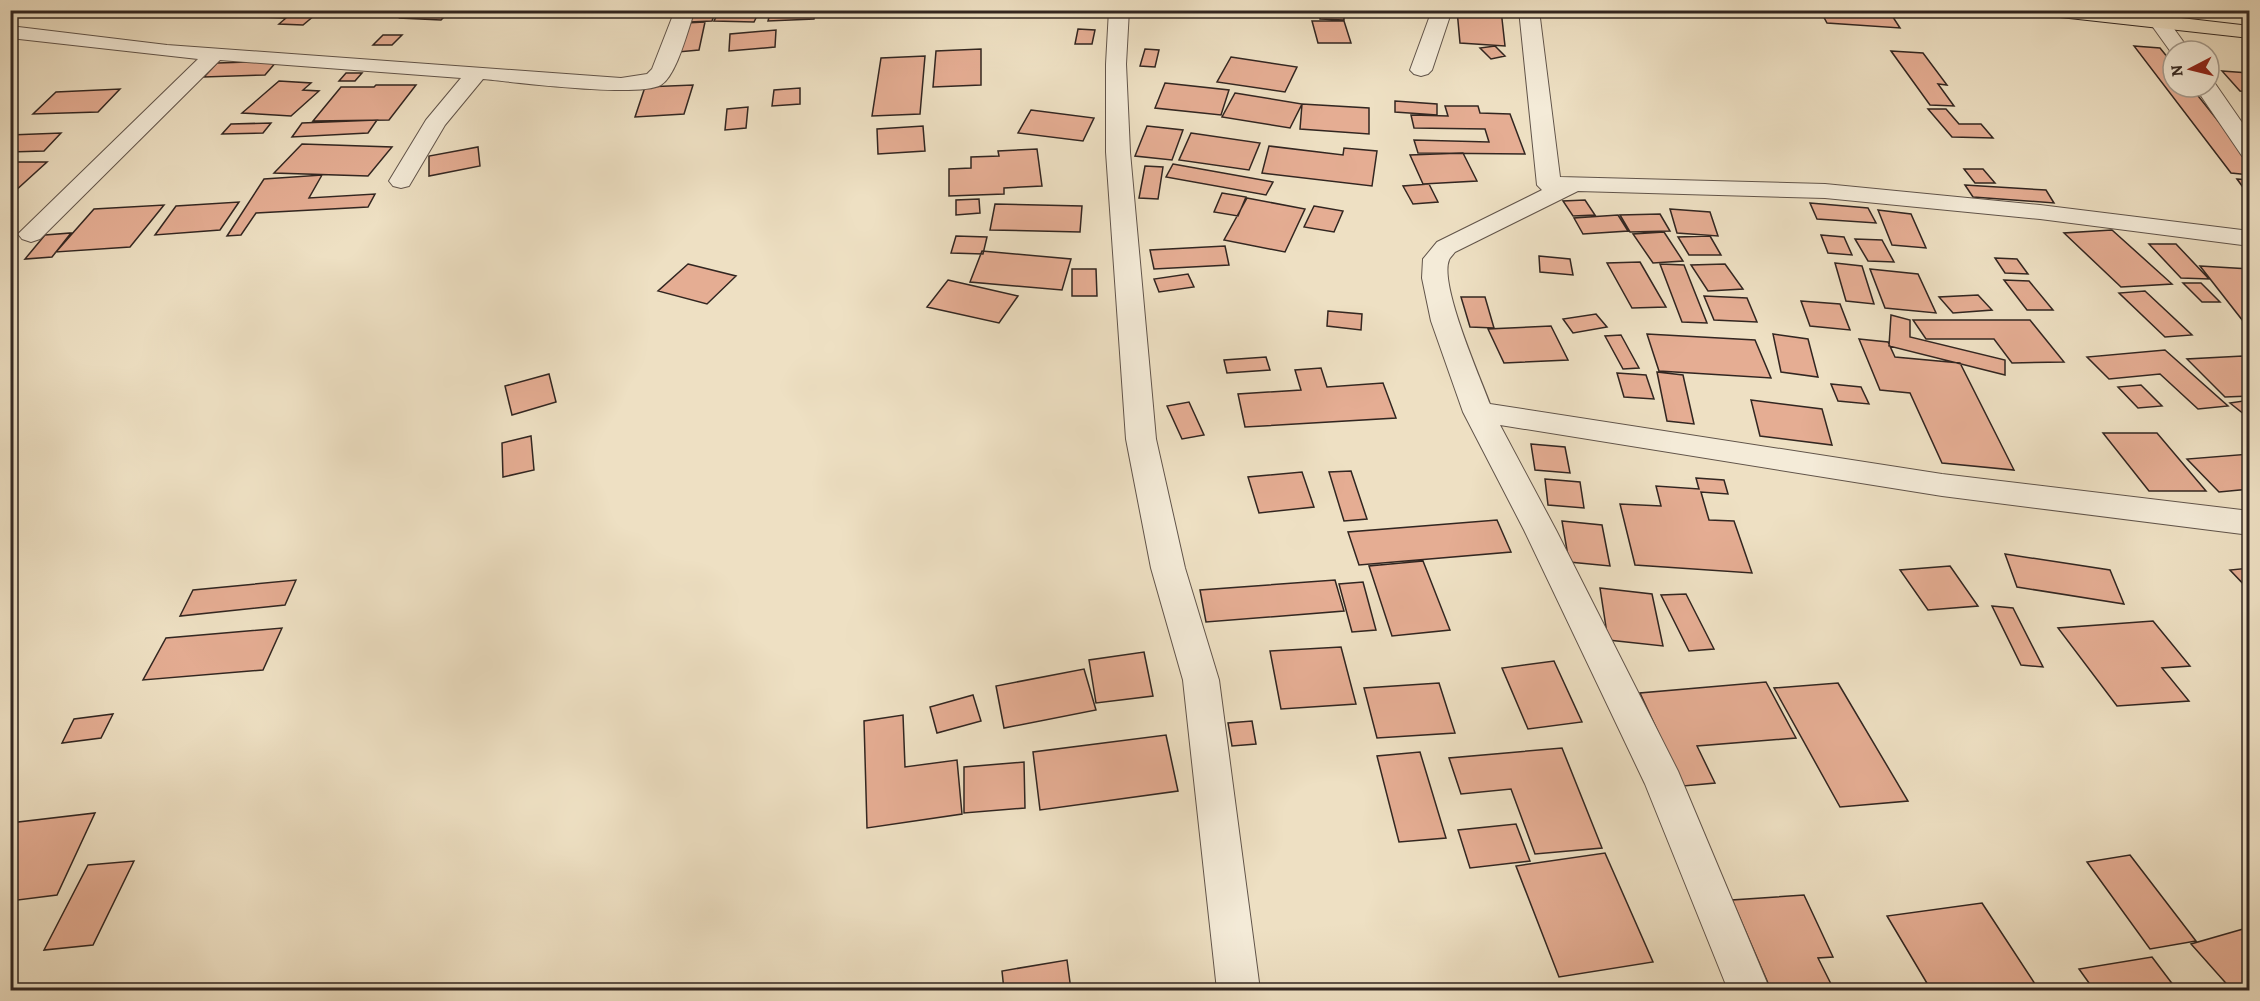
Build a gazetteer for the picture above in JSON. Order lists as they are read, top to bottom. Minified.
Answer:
{"north":"left"}
